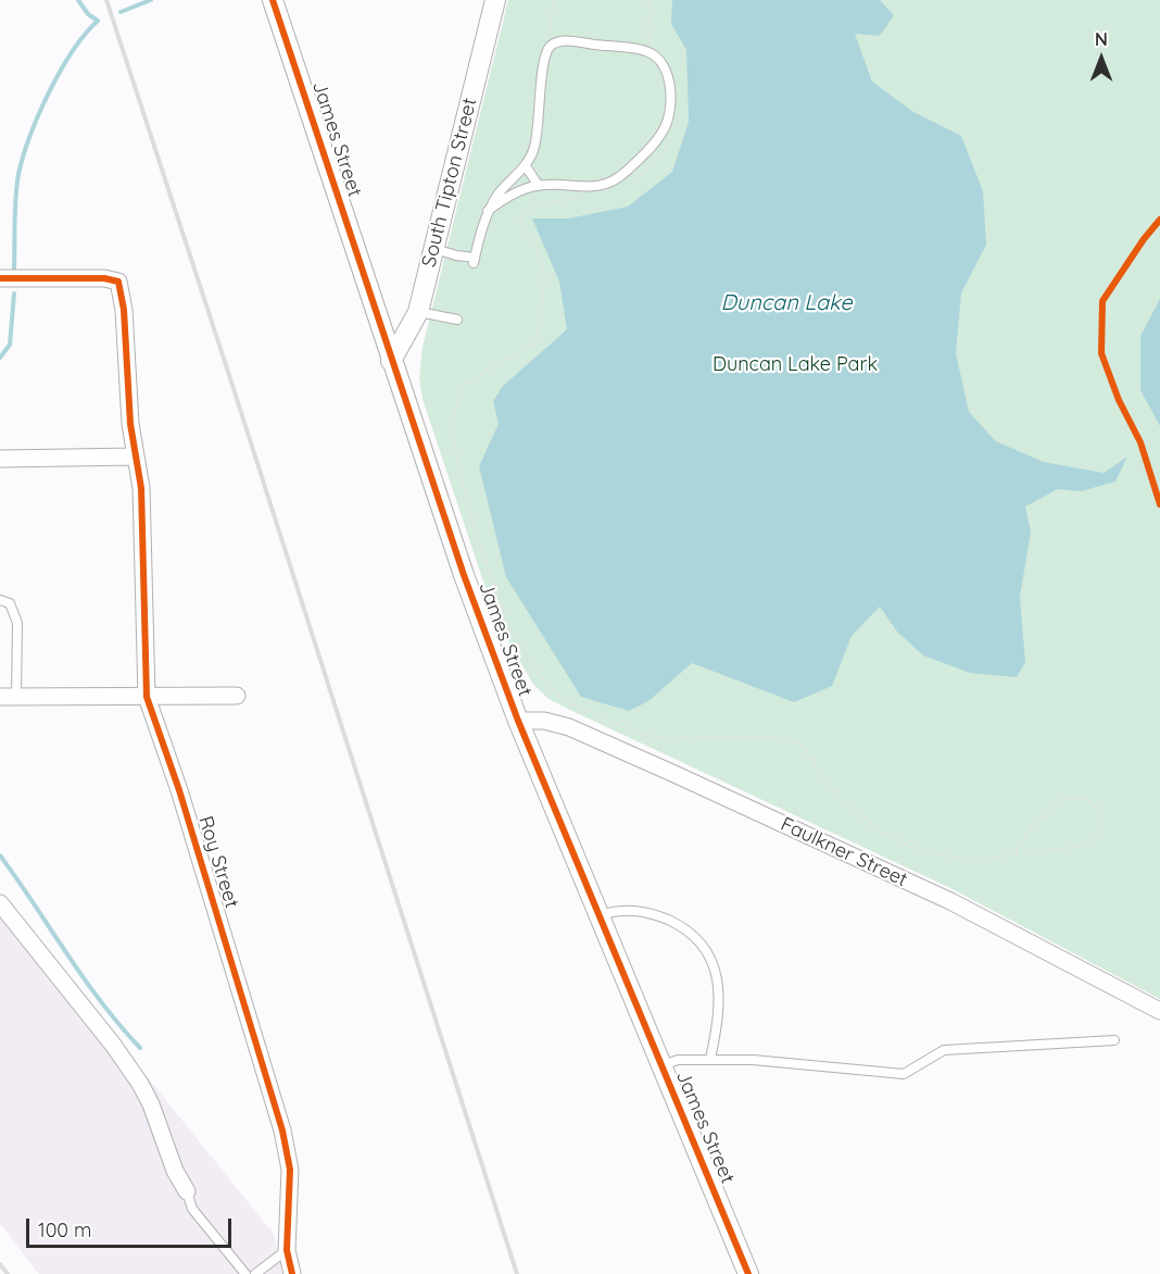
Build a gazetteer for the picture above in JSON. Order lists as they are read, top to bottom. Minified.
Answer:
{"streets":{"street":["James Street","South Tipton Street","Faulkner Street","Roy Street"]},"crossings":[["James Street","South Tipton Street"],["James Street","Faulkner Street"]],"water":["Duncan Lake"],"parks":["Duncan Lake Park"],"scale_bar":"100 m","north":"top"}
